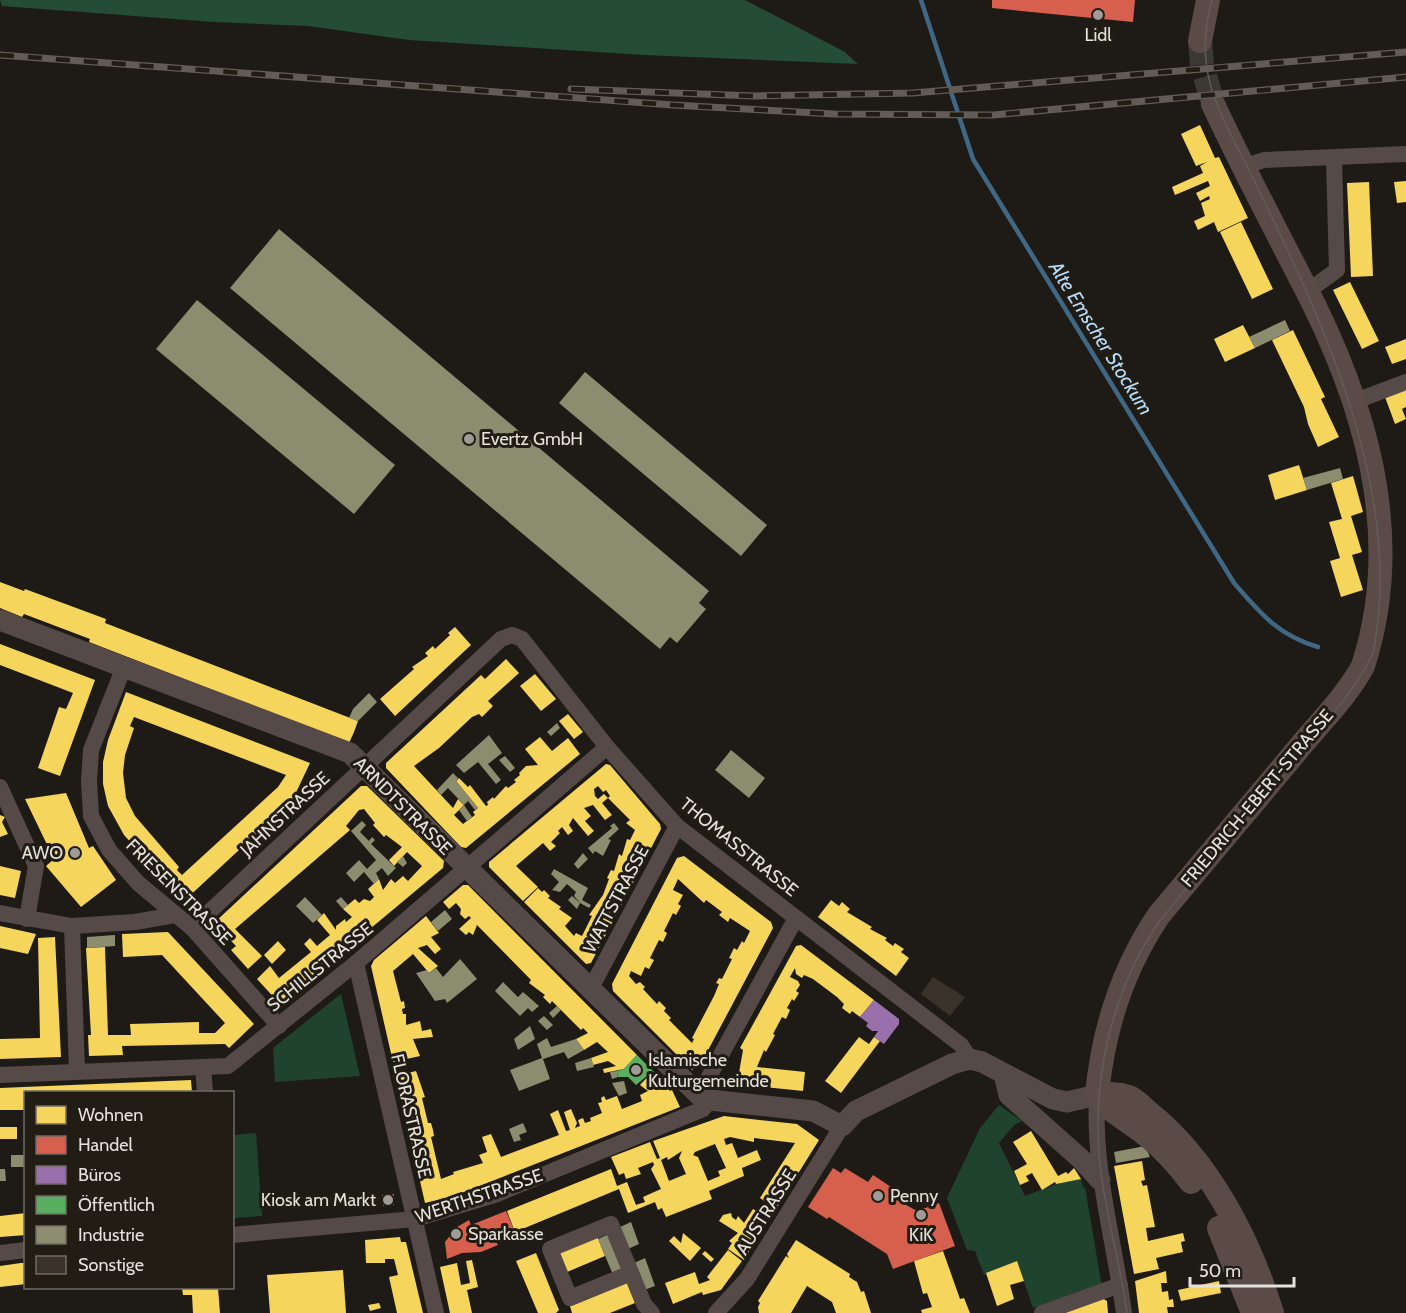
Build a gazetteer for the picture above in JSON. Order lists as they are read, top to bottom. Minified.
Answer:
{"streets":{"main road":["FRIEDRICH-EBERT-STRASSE"],"street":["ARNDTSTRASSE","JAHNSTRASSE","THOMASSTRASSE","FRIESENSTRASSE","WATTSTRASSE","SCHILLSTRASSE","FLORASTRASSE","WERTHSTRASSE","AUSTRASSE"]},"crossings":[["ARNDTSTRASSE","JAHNSTRASSE"],["ARNDTSTRASSE","FRIESENSTRASSE"],["ARNDTSTRASSE","WATTSTRASSE"],["ARNDTSTRASSE","SCHILLSTRASSE"],["ARNDTSTRASSE","WERTHSTRASSE"],["JAHNSTRASSE","THOMASSTRASSE"],["JAHNSTRASSE","FRIESENSTRASSE"],["THOMASSTRASSE","WATTSTRASSE"],["THOMASSTRASSE","SCHILLSTRASSE"],["FRIESENSTRASSE","SCHILLSTRASSE"],["SCHILLSTRASSE","FLORASTRASSE"],["FLORASTRASSE","WERTHSTRASSE"]],"water":["Alte Emscher Stockum"],"places":["Lidl","Evertz GmbH","AWO","Islamische Kulturgemeinde","Penny","Kiosk am Markt","KiK","Sparkasse"],"legend":["Wohnen","Handel","Büros","Öffentlich","Industrie","Sonstige"],"scale_bar":"50 m"}
